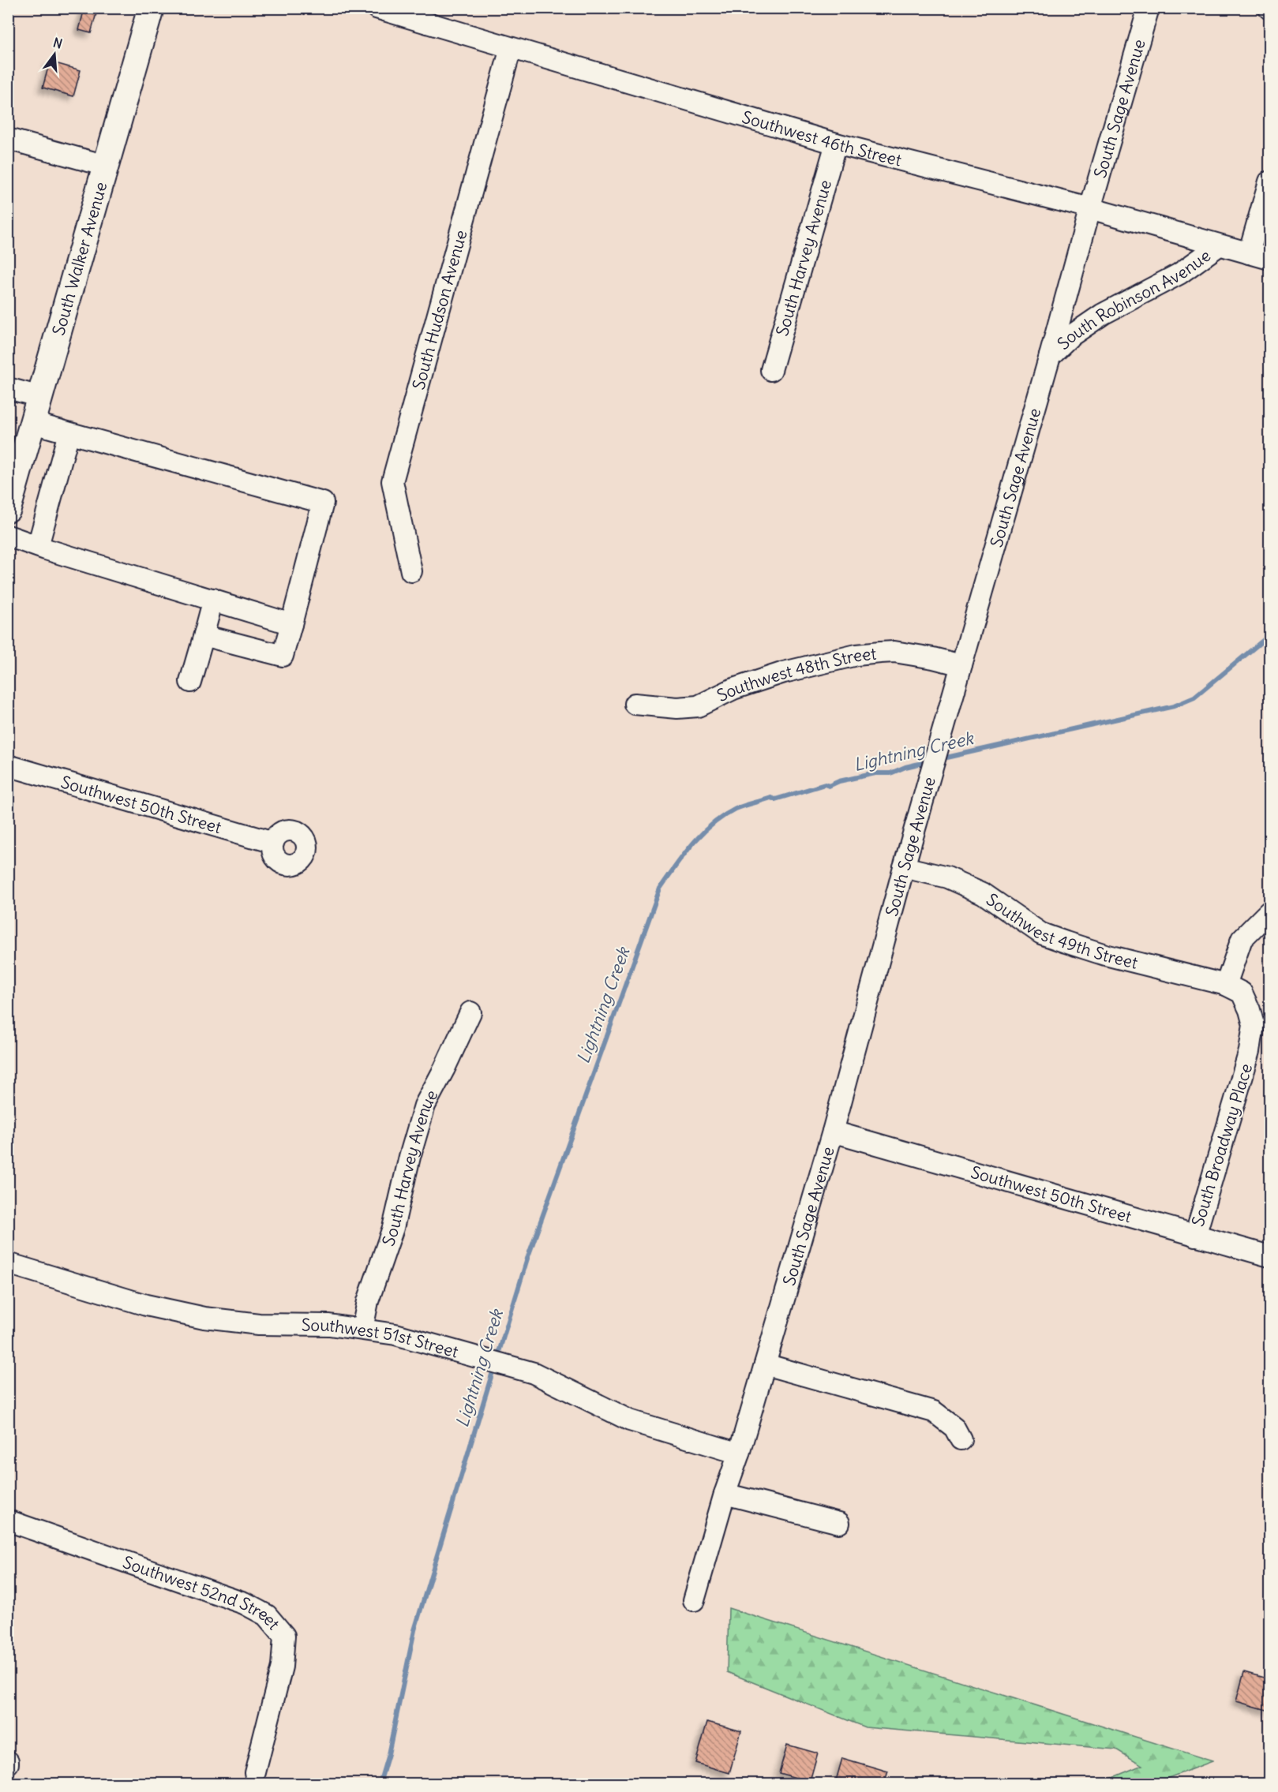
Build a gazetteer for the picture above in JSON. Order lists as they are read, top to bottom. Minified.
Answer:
{"streets":{"main road":["South Walker Avenue"],"street":["South Sage Avenue","Southwest 46th Street","South Harvey Avenue","South Robinson Avenue","South Hudson Avenue","Southwest 48th Street","Southwest 50th Street","Southwest 49th Street","South Broadway Place","Southwest 51st Street","Southwest 52nd Street"]},"crossings":[["South Sage Avenue","Southwest 46th Street"],["South Sage Avenue","South Robinson Avenue"],["South Sage Avenue","Southwest 48th Street"],["South Sage Avenue","Southwest 50th Street"],["South Sage Avenue","Southwest 49th Street"],["South Sage Avenue","Southwest 51st Street"],["Southwest 46th Street","South Harvey Avenue"],["Southwest 46th Street","South Robinson Avenue"],["Southwest 46th Street","South Hudson Avenue"],["South Harvey Avenue","Southwest 51st Street"],["Southwest 50th Street","South Broadway Place"],["Southwest 49th Street","South Broadway Place"]],"water":["Lightning Creek"],"north":"top"}
